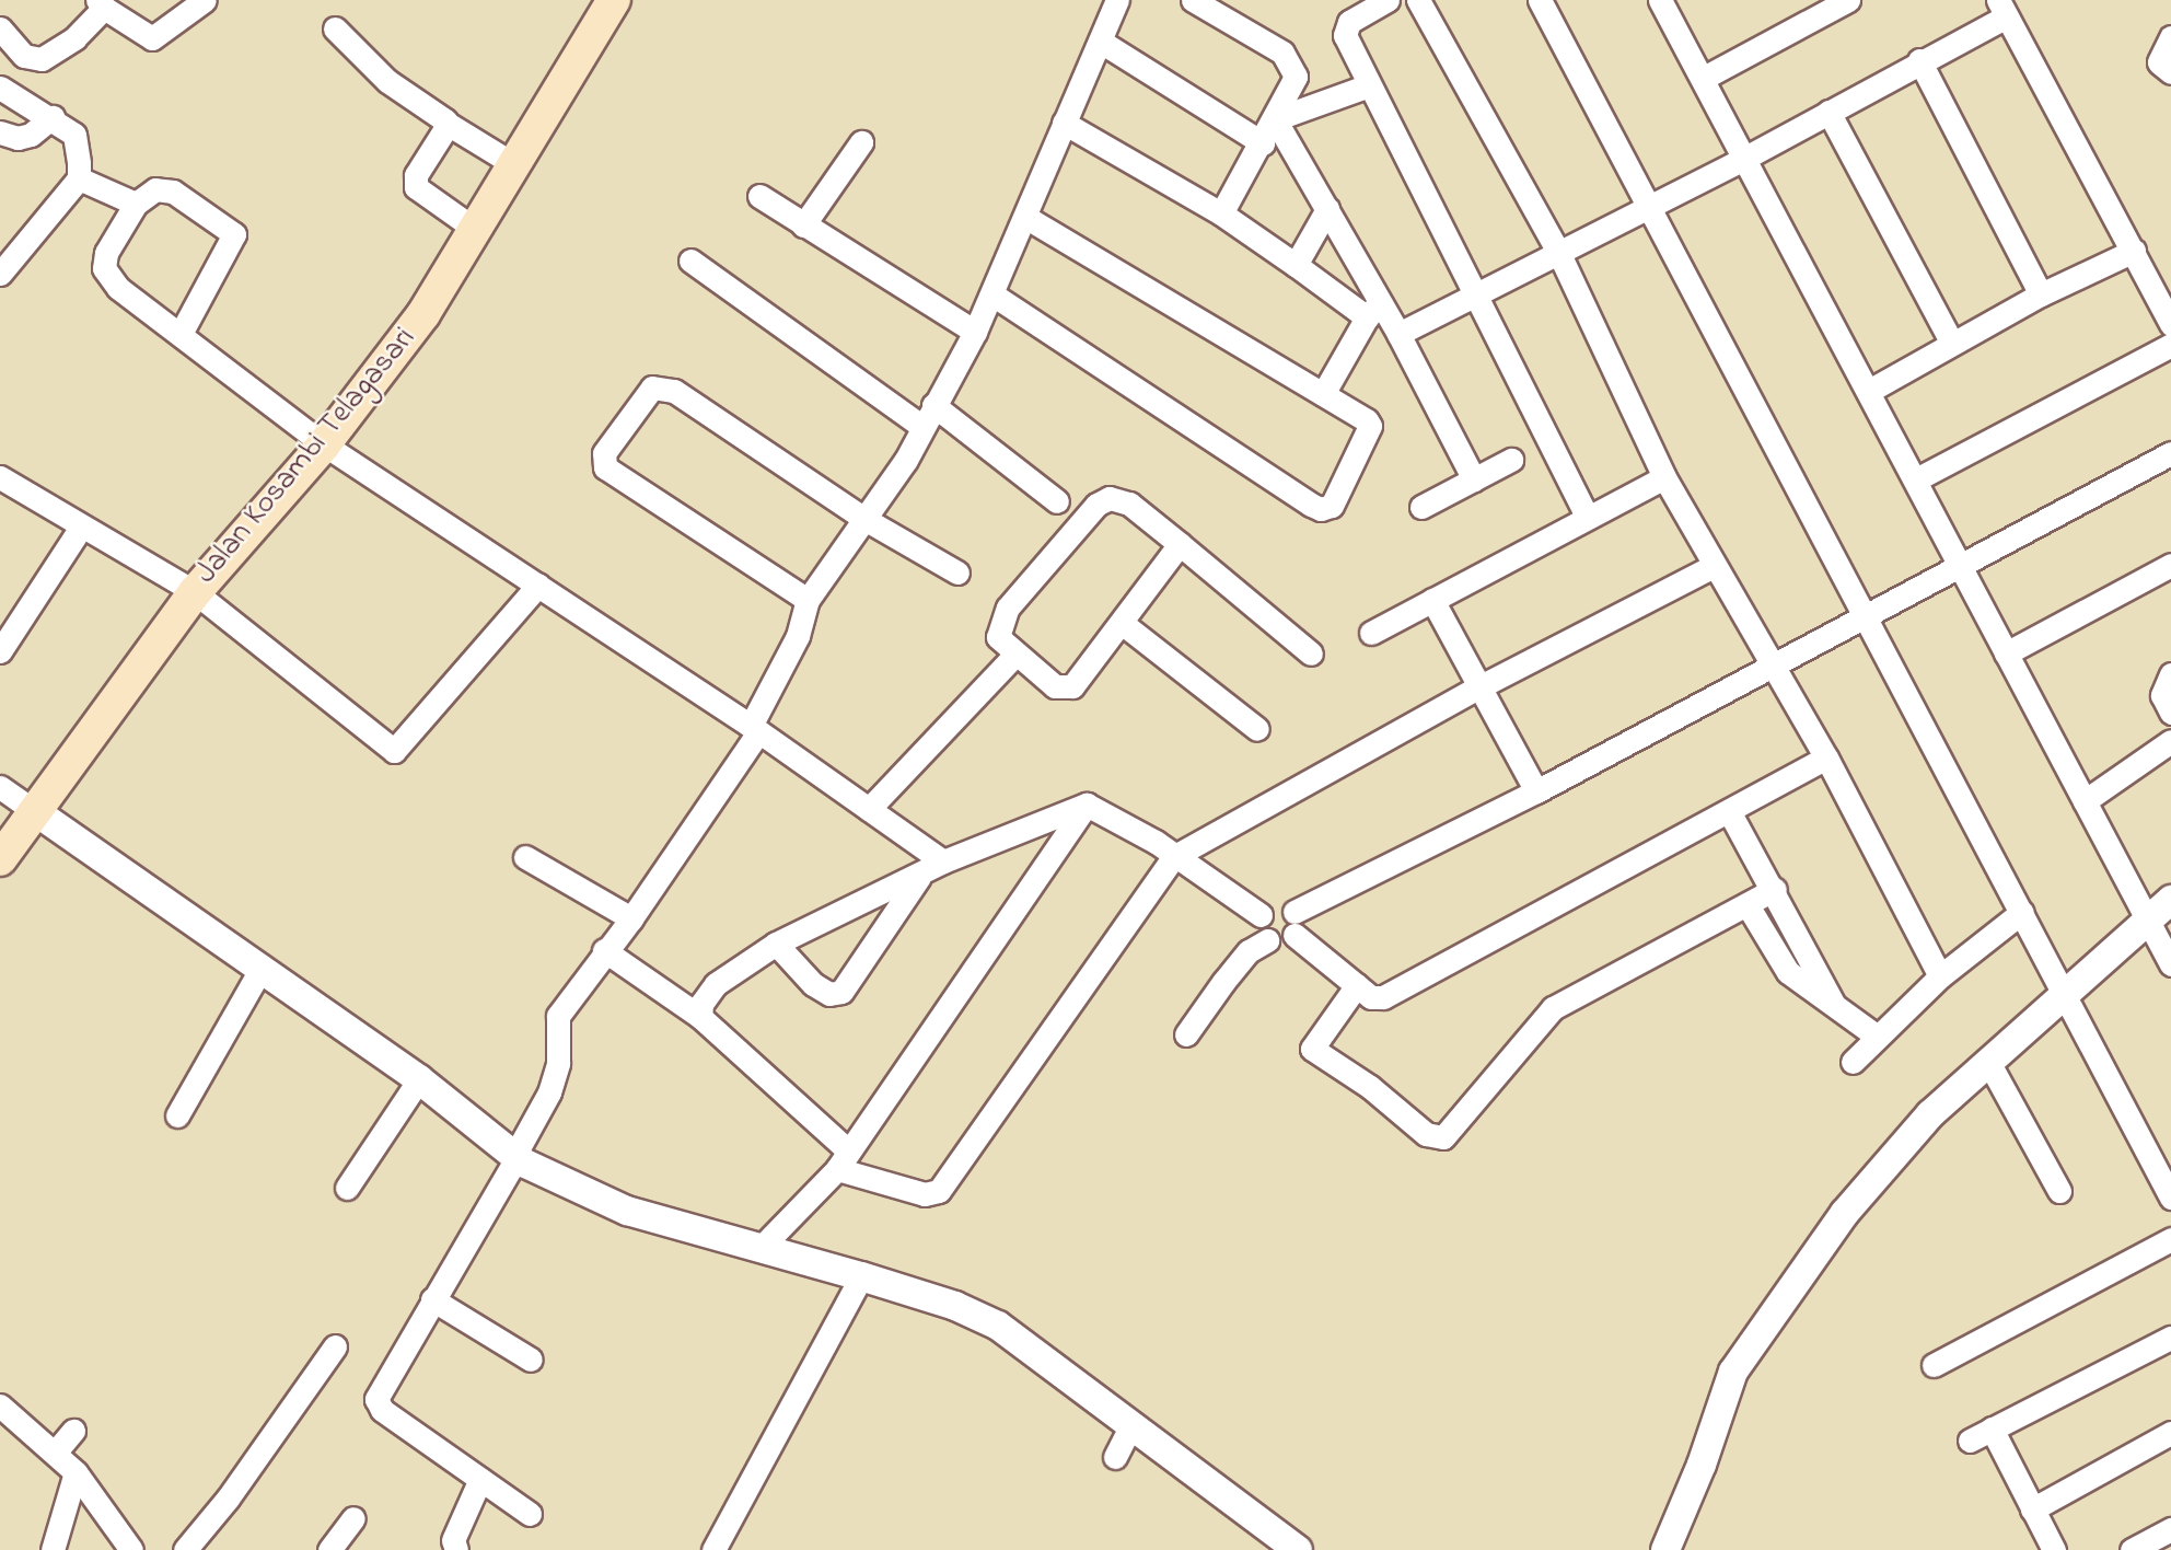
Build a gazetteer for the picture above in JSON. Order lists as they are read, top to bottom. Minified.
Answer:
{"streets":{"main road":["Jalan Kosambi Telagasari"]}}
